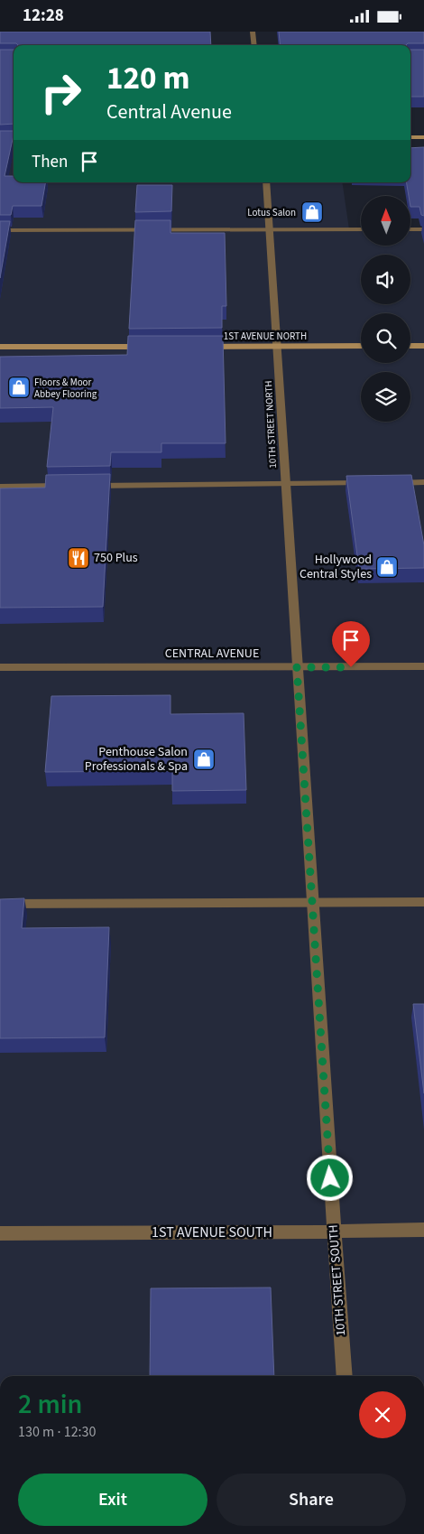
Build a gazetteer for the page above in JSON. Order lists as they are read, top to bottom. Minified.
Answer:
{"streets":{"main road":["1ST AVENUE NORTH"],"street":["10TH STREET NORTH","CENTRAL AVENUE","1ST AVENUE SOUTH","10TH STREET SOUTH"]},"crossings":[["1ST AVENUE NORTH","10TH STREET NORTH"],["10TH STREET NORTH","CENTRAL AVENUE"],["10TH STREET NORTH","10TH STREET SOUTH"],["CENTRAL AVENUE","10TH STREET SOUTH"],["1ST AVENUE SOUTH","10TH STREET SOUTH"]],"places":{"shop":["Lotus Salon","Floors & Moor Abbey Flooring","Hollywood Central Styles","Penthouse Salon Professionals & Spa"],"restaurant":["750 Plus"]},"north":"top","page":{"status":"12:28","turn":["120 m","Central Avenue"],"then":"Then","heading":["2 min","130 m · 12:30"],"buttons":["Exit","Share"]}}
